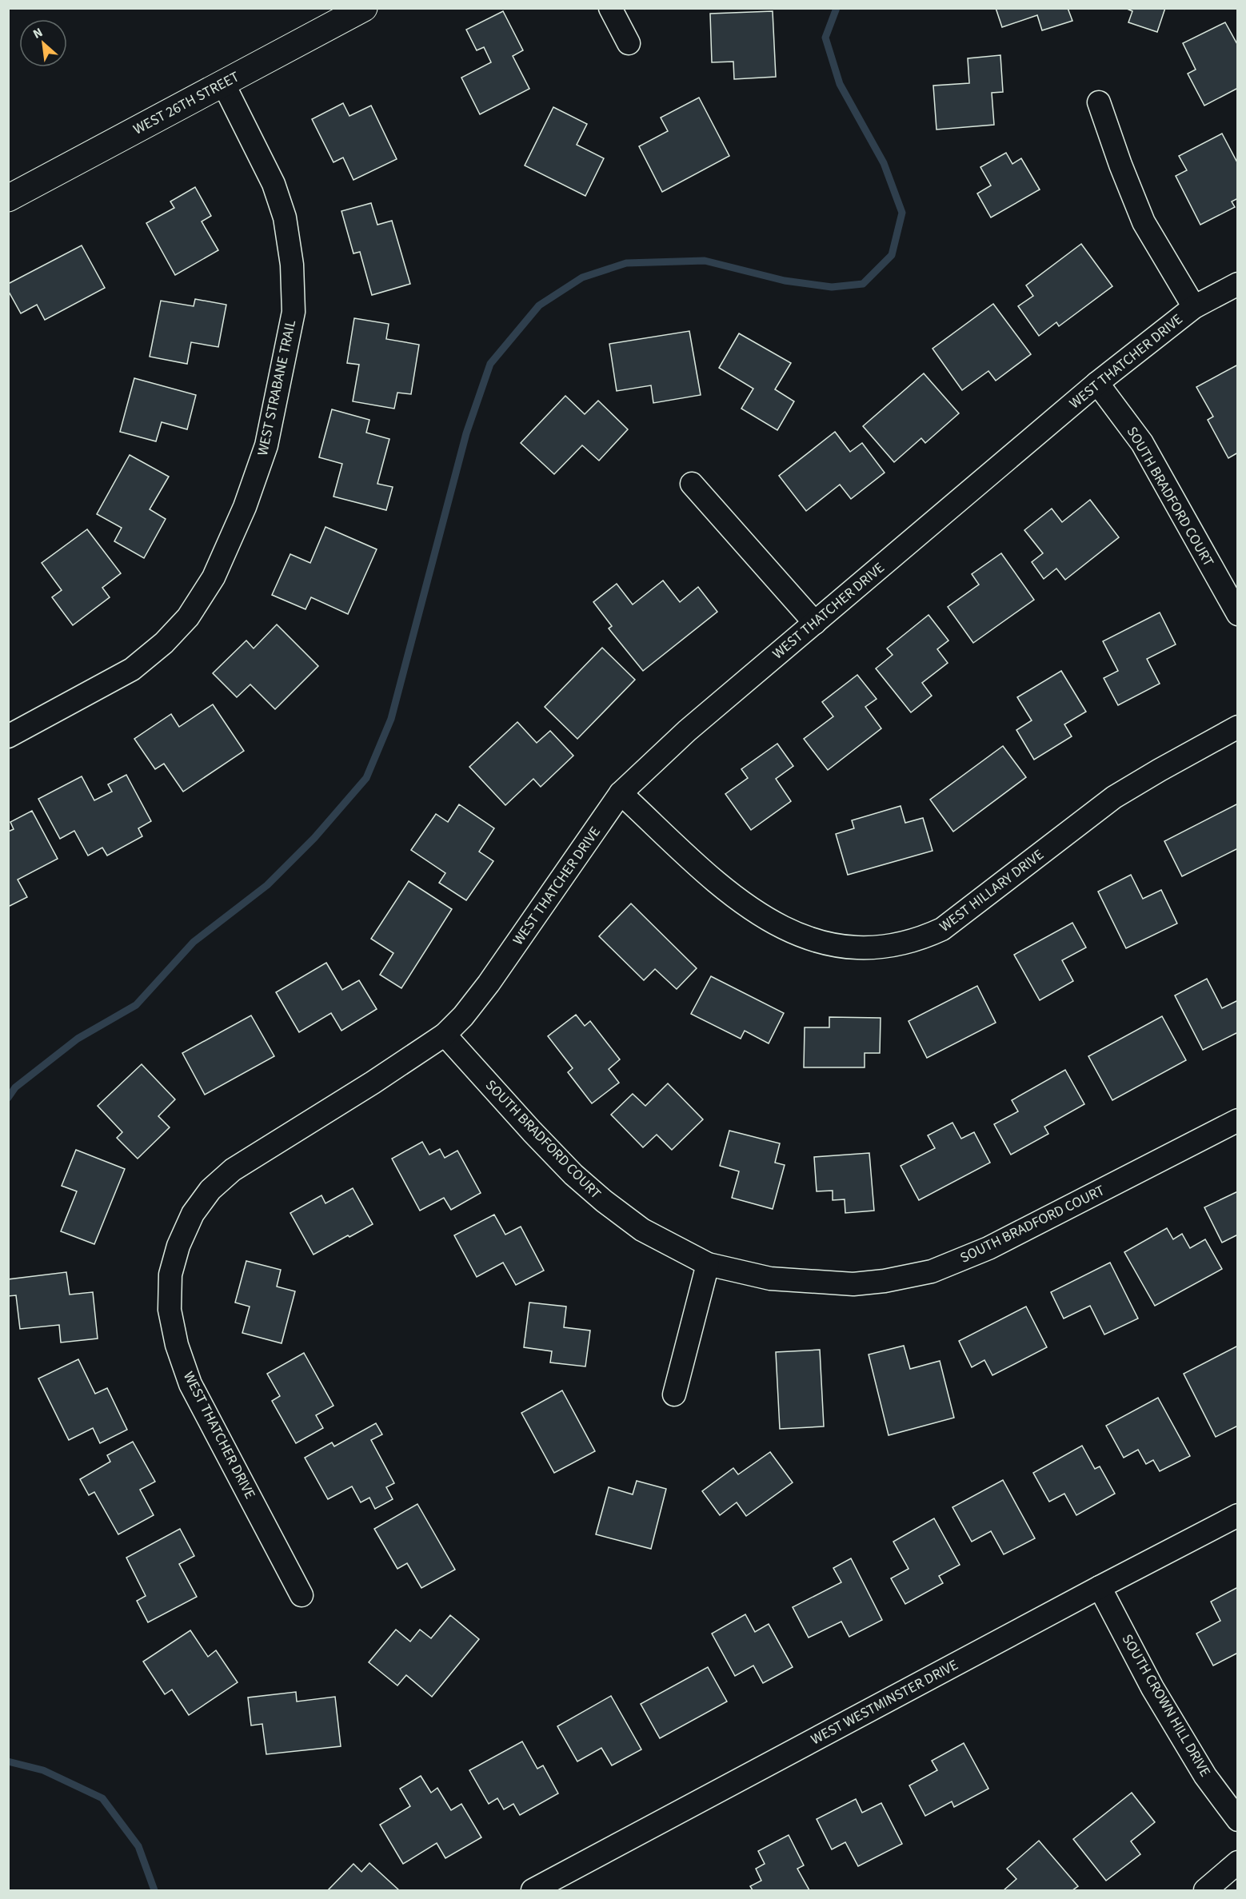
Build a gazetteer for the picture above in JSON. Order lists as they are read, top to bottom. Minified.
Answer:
{"streets":{"main road":["WEST 26TH STREET"],"street":["WEST THATCHER DRIVE","WEST STRABANE TRAIL","SOUTH BRADFORD COURT","WEST HILLARY DRIVE","WEST WESTMINSTER DRIVE","SOUTH CROWN HILL DRIVE"]},"crossings":[["WEST 26TH STREET","WEST STRABANE TRAIL"],["WEST THATCHER DRIVE","SOUTH BRADFORD COURT"],["WEST THATCHER DRIVE","WEST HILLARY DRIVE"],["WEST WESTMINSTER DRIVE","SOUTH CROWN HILL DRIVE"]],"north":"top left"}
